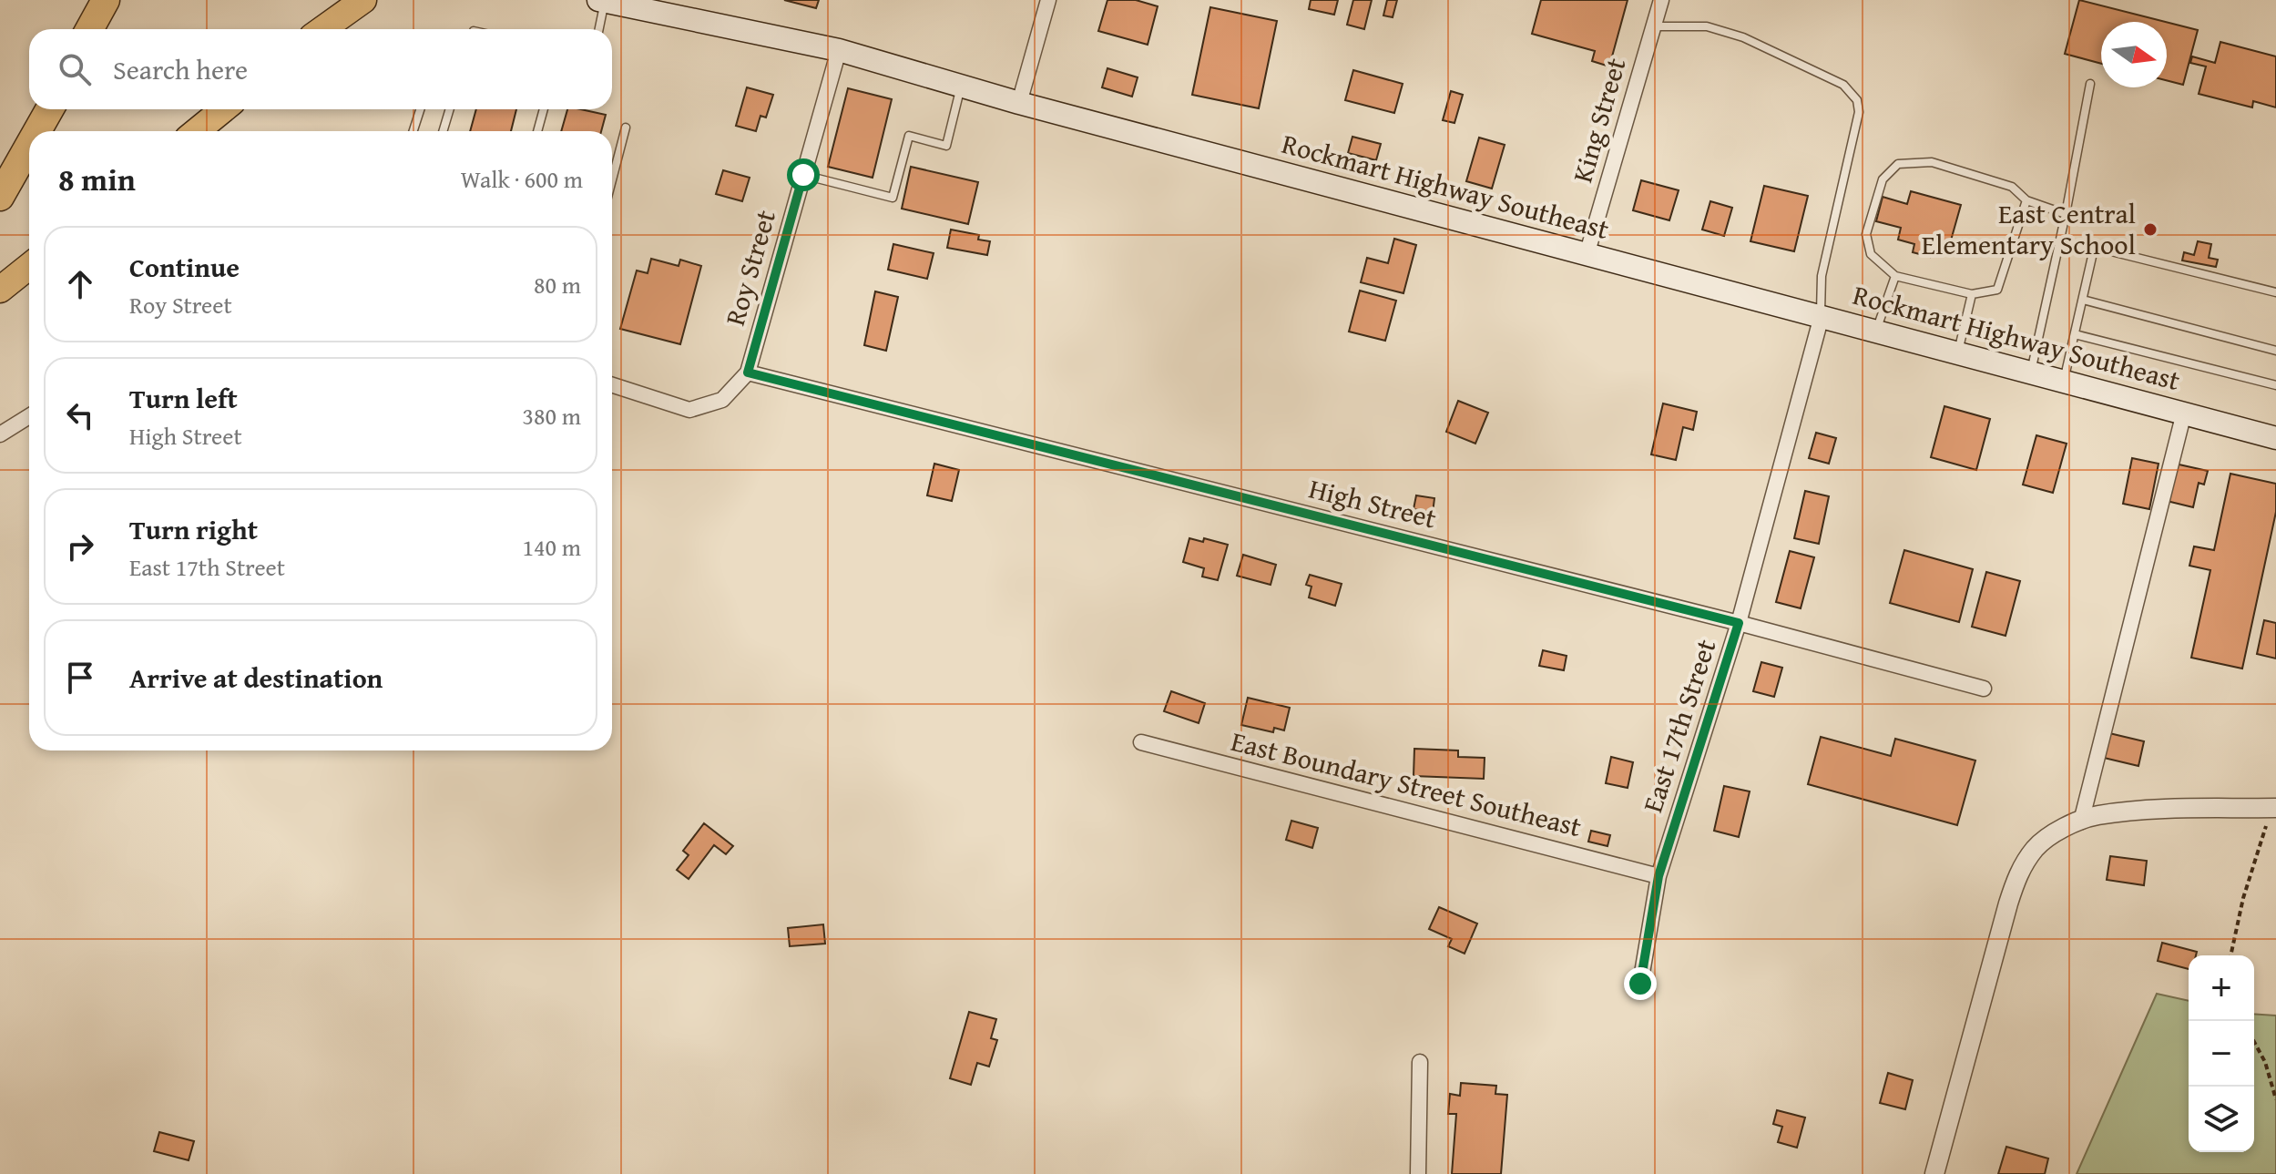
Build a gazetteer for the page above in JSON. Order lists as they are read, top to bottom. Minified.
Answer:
{"streets":{"main road":["Rockmart Highway Southeast"],"street":["King Street","Roy Street","High Street","East 17th Street","East Boundary Street Southeast"]},"crossings":[["King Street","Rockmart Highway Southeast"],["Rockmart Highway Southeast","Roy Street"],["Rockmart Highway Southeast","East 17th Street"],["Roy Street","High Street"],["High Street","East 17th Street"],["East 17th Street","East Boundary Street Southeast"]],"places":["East Central Elementary School"],"north":"right","page":{"search":"Search here","heading":["8 min","Walk · 600 m"],"list":[["Continue","Roy Street","80 m"],["Turn left","High Street","380 m"],["Turn right","East 17th Street","140 m"],"Arrive at destination"],"map_buttons":["+","−"]}}
